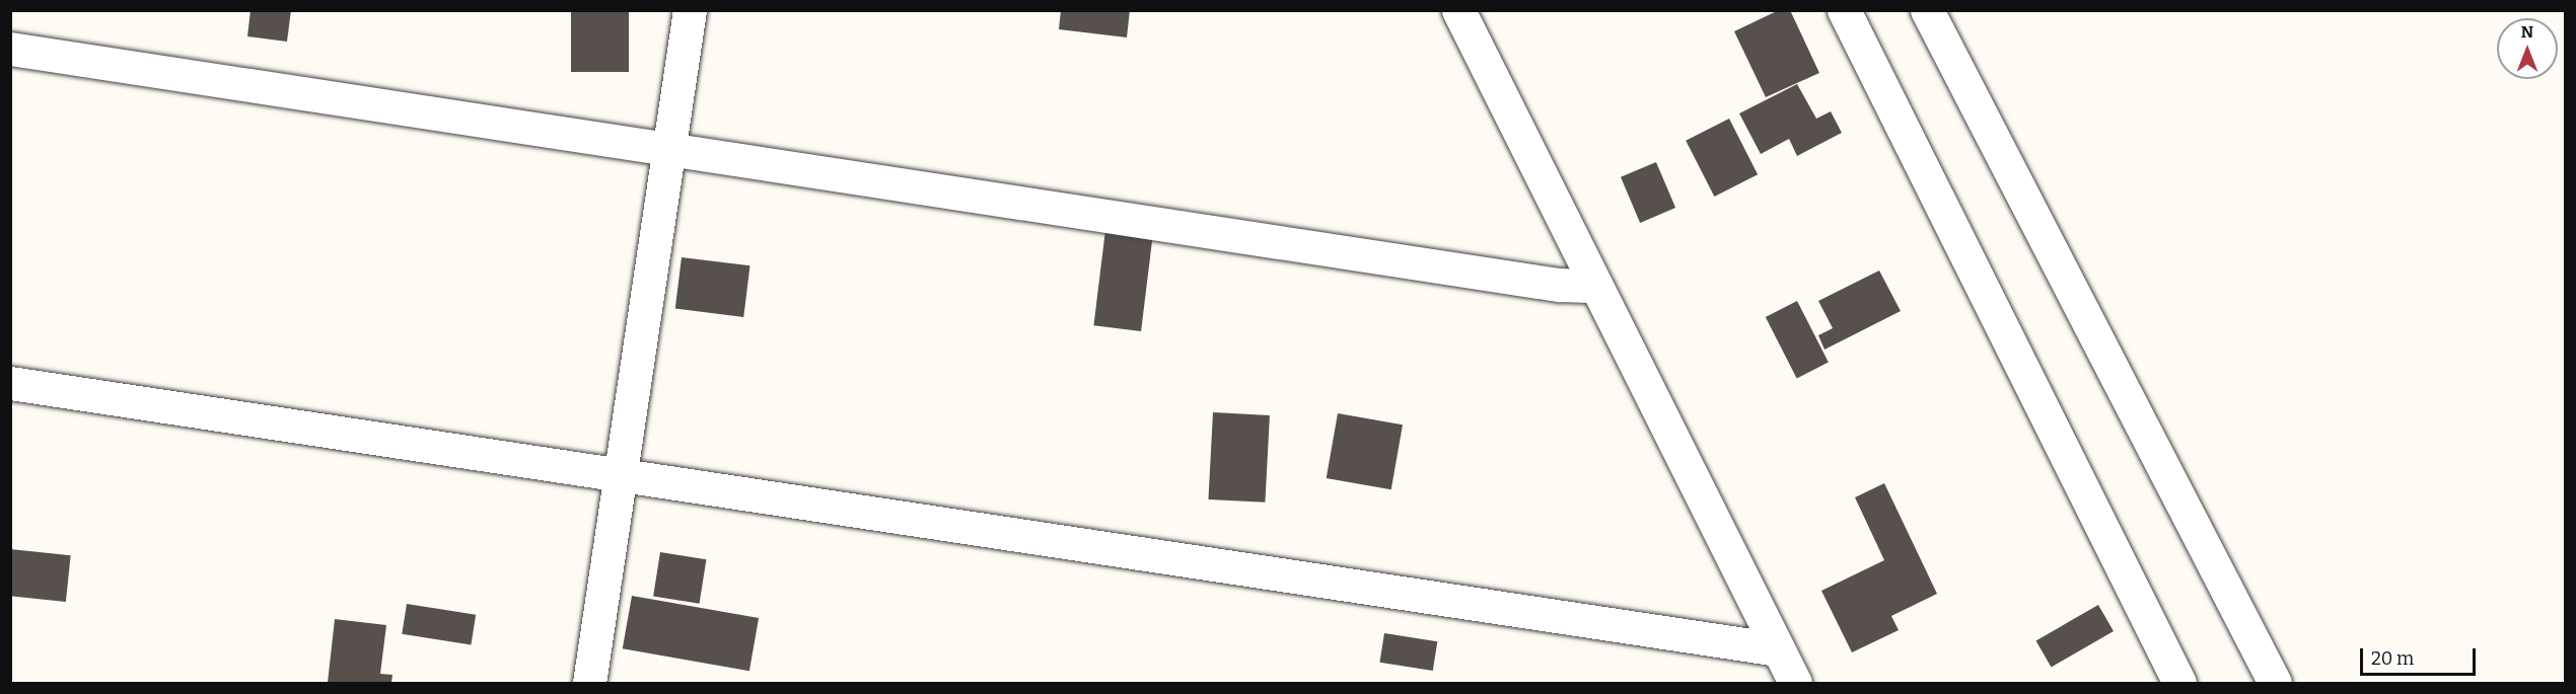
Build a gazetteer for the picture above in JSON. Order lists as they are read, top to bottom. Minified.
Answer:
{"scale_bar":"20 m","north":"top"}
